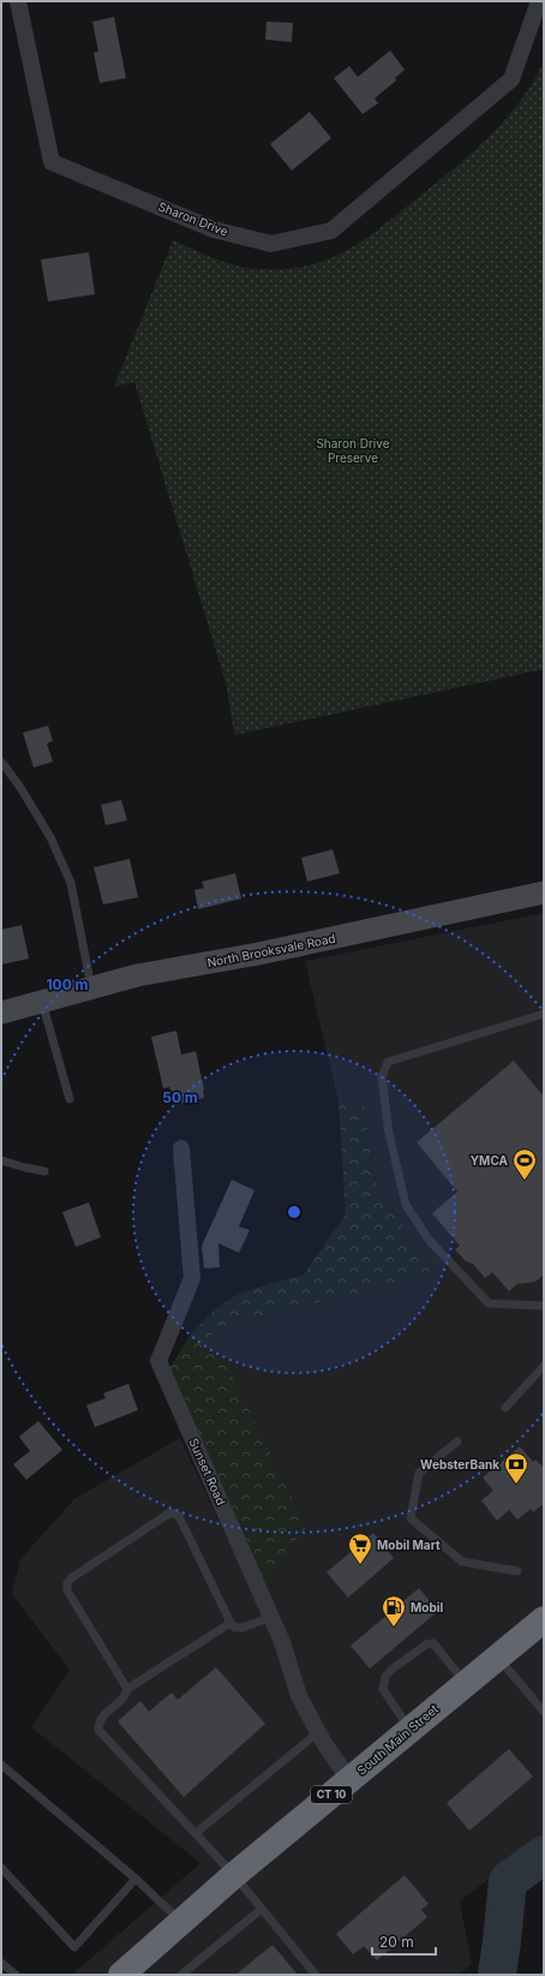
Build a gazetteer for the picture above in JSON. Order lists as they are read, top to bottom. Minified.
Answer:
{"streets":{"highway":["South Main Street","CT 10"],"main road":["North Brooksvale Road"],"street":["Sharon Drive","Sunset Road"]},"crossings":[["Sunset Road","South Main Street"]],"parks":["Sharon Drive Preserve"],"places":{"sports":["YMCA"],"bank":["WebsterBank"],"supermarket":["Mobil Mart"],"fuel station":["Mobil"]},"scale_bar":"20 m","rings":["100 m","50 m"]}
